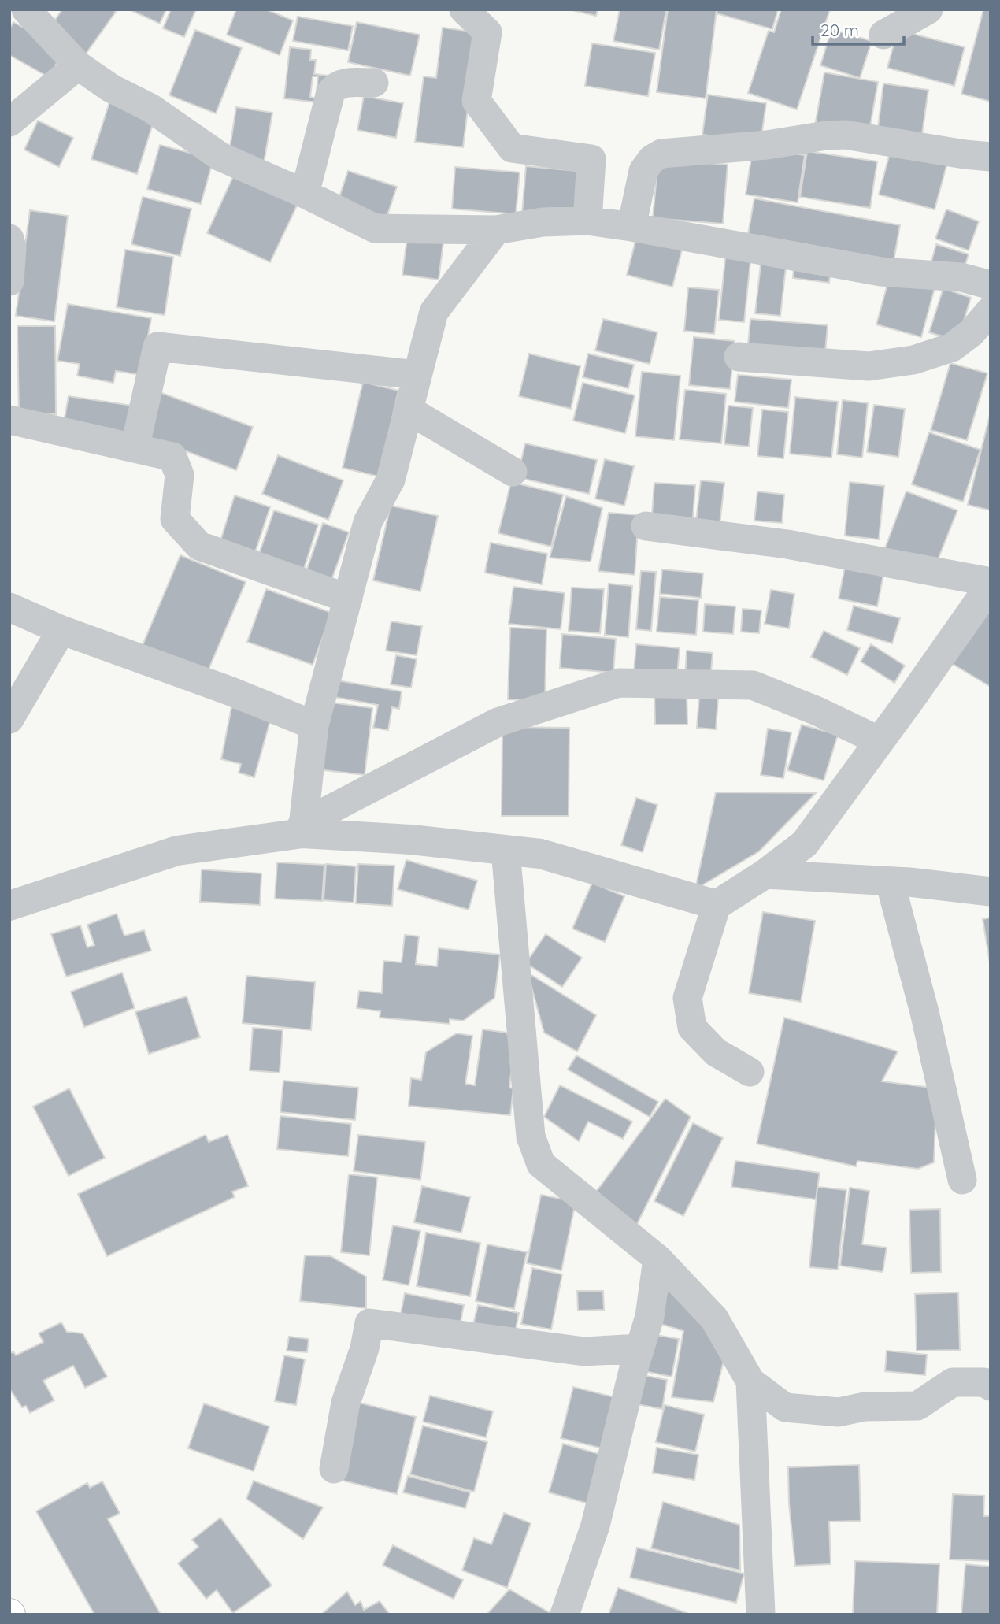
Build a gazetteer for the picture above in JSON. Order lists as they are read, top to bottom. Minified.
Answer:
{"scale_bar":"20 m"}
